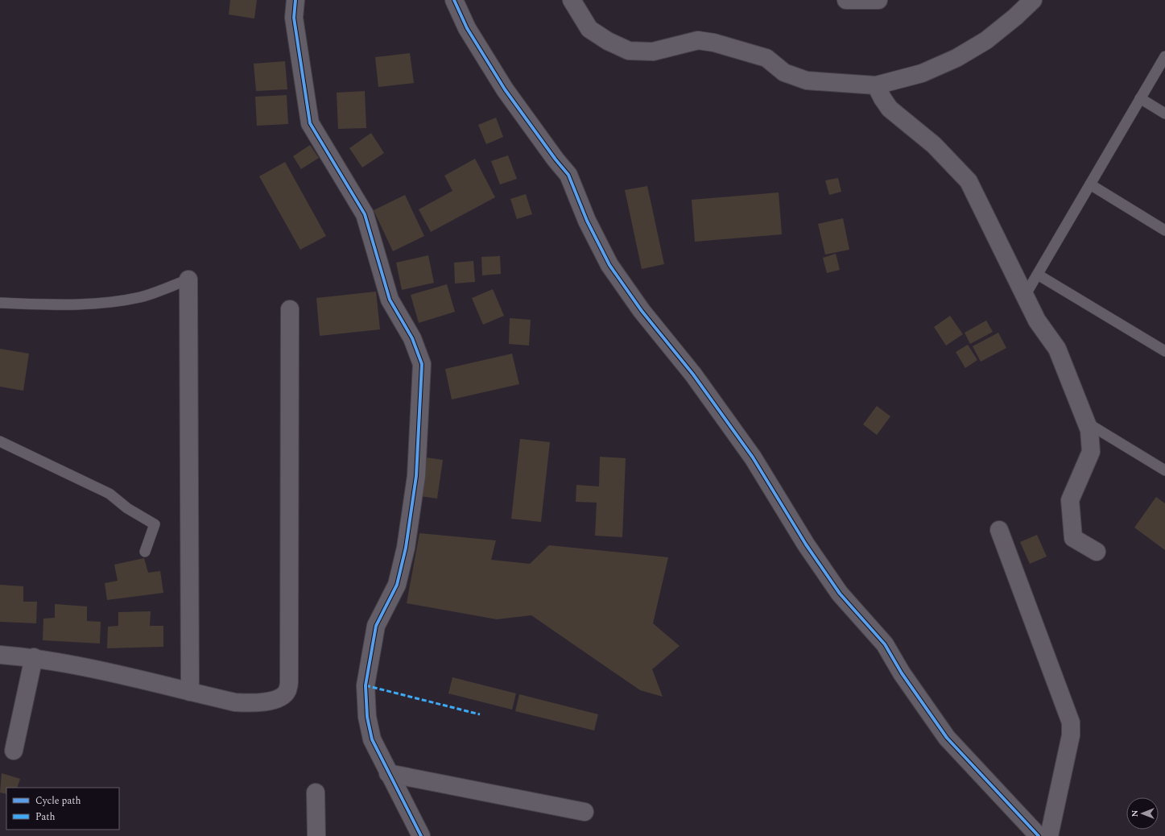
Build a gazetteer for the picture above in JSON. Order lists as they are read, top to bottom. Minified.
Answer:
{"legend":["Cycle path","Path"],"north":"left"}
